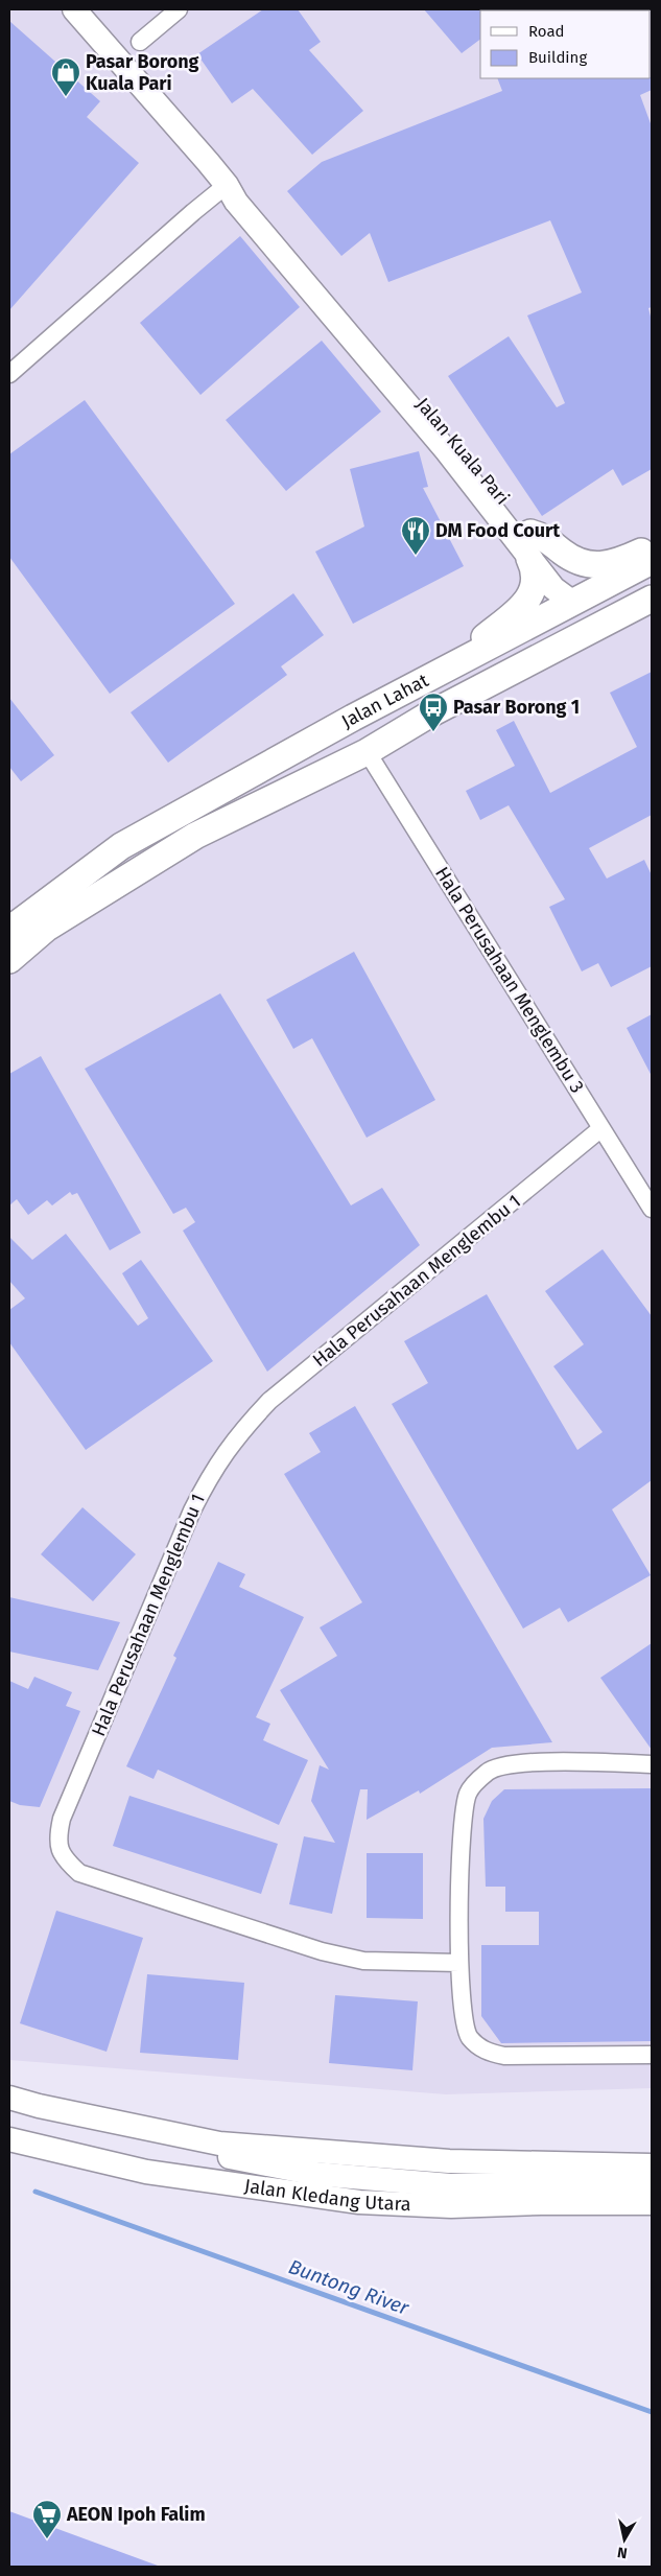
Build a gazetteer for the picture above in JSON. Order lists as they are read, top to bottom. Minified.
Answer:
{"streets":{"main road":["Jalan Kuala Pari","Jalan Lahat","Jalan Kledang Utara"],"street":["Hala Perusahaan Menglembu 3","Hala Perusahaan Menglembu 1"]},"crossings":[["Jalan Kuala Pari","Jalan Lahat"],["Hala Perusahaan Menglembu 3","Hala Perusahaan Menglembu 1"]],"water":["Buntong River"],"places":{"shop":["Pasar Borong Kuala Pari"],"restaurant":["DM Food Court"],"bus stop":["Pasar Borong 1"],"supermarket":["AEON Ipoh Falim"]},"legend":["Road","Building"],"north":"bottom"}
